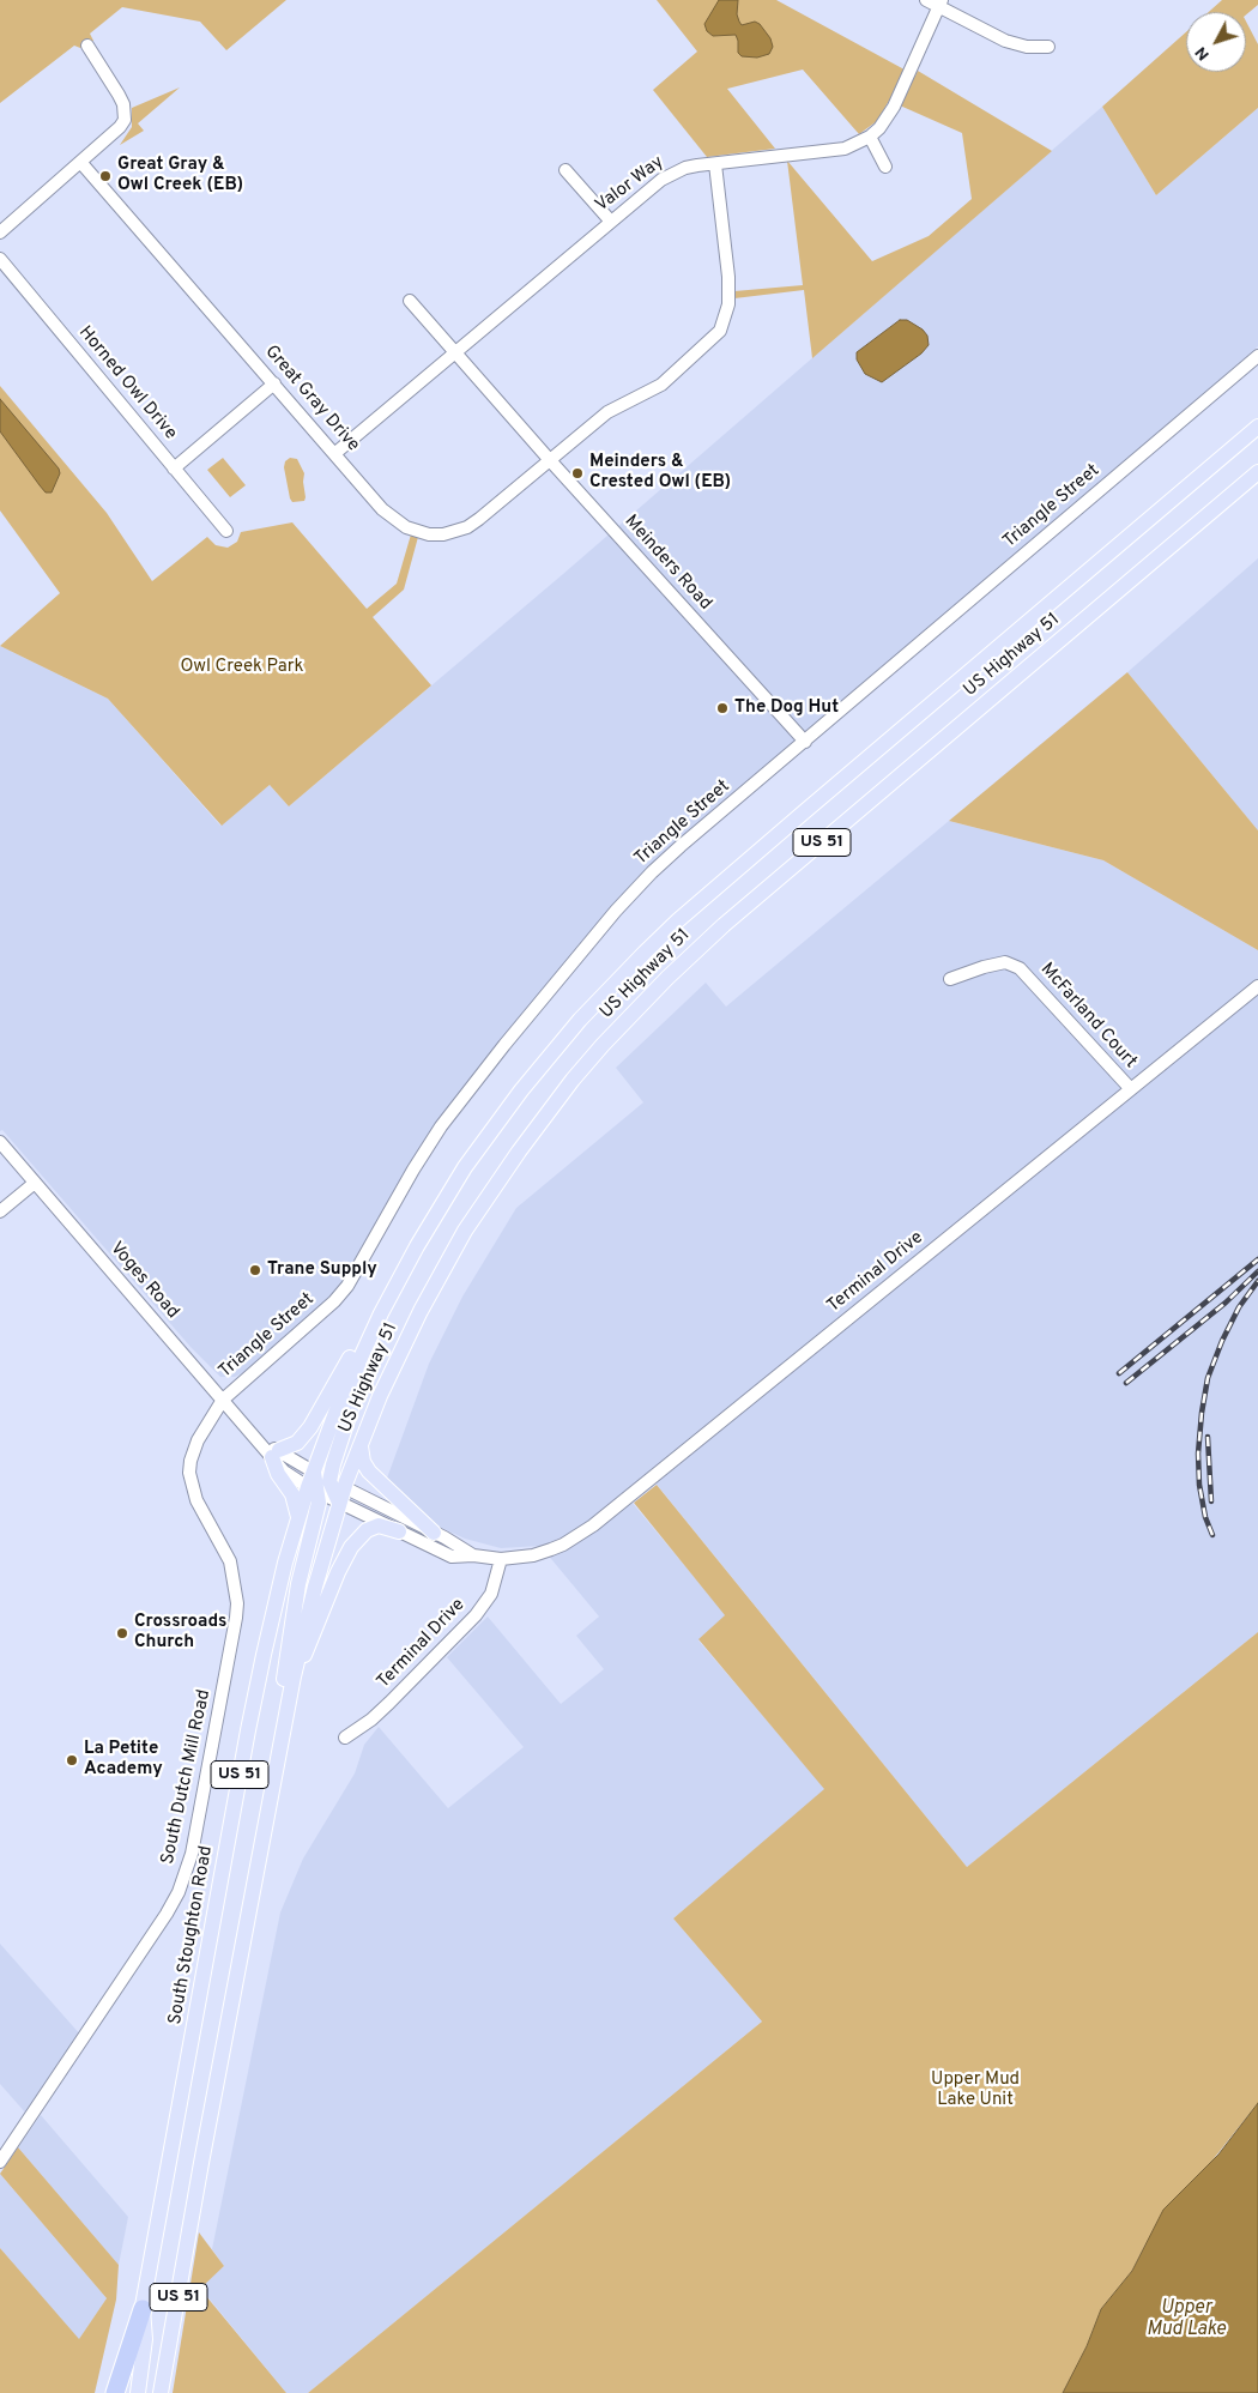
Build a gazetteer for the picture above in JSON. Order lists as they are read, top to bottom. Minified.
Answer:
{"streets":{"main road":["US Highway 51","US 51","South Stoughton Road"],"street":["Valor Way","Horned Owl Drive","Great Gray Drive","Triangle Street","Meinders Road","McFarland Court","Terminal Drive","Voges Road","South Dutch Mill Road"]},"crossings":[["Valor Way","Great Gray Drive"],["Valor Way","Meinders Road"],["Great Gray Drive","Meinders Road"],["Triangle Street","Meinders Road"],["Triangle Street","Voges Road"],["Triangle Street","South Dutch Mill Road"],["US Highway 51","US 51"],["US Highway 51","Terminal Drive"],["US Highway 51","Voges Road"],["US Highway 51","South Stoughton Road"],["McFarland Court","Terminal Drive"],["Terminal Drive","Voges Road"],["Voges Road","South Dutch Mill Road"],["Voges Road","South Stoughton Road"]],"water":["Upper Mud Lake"],"parks":["Owl Creek Park","Upper Mud Lake Unit"],"places":["Great Gray & Owl Creek (EB)","Meinders & Crested Owl (EB)","The Dog Hut","Trane Supply","Crossroads Church","La Petite Academy"],"north":"bottom left"}
